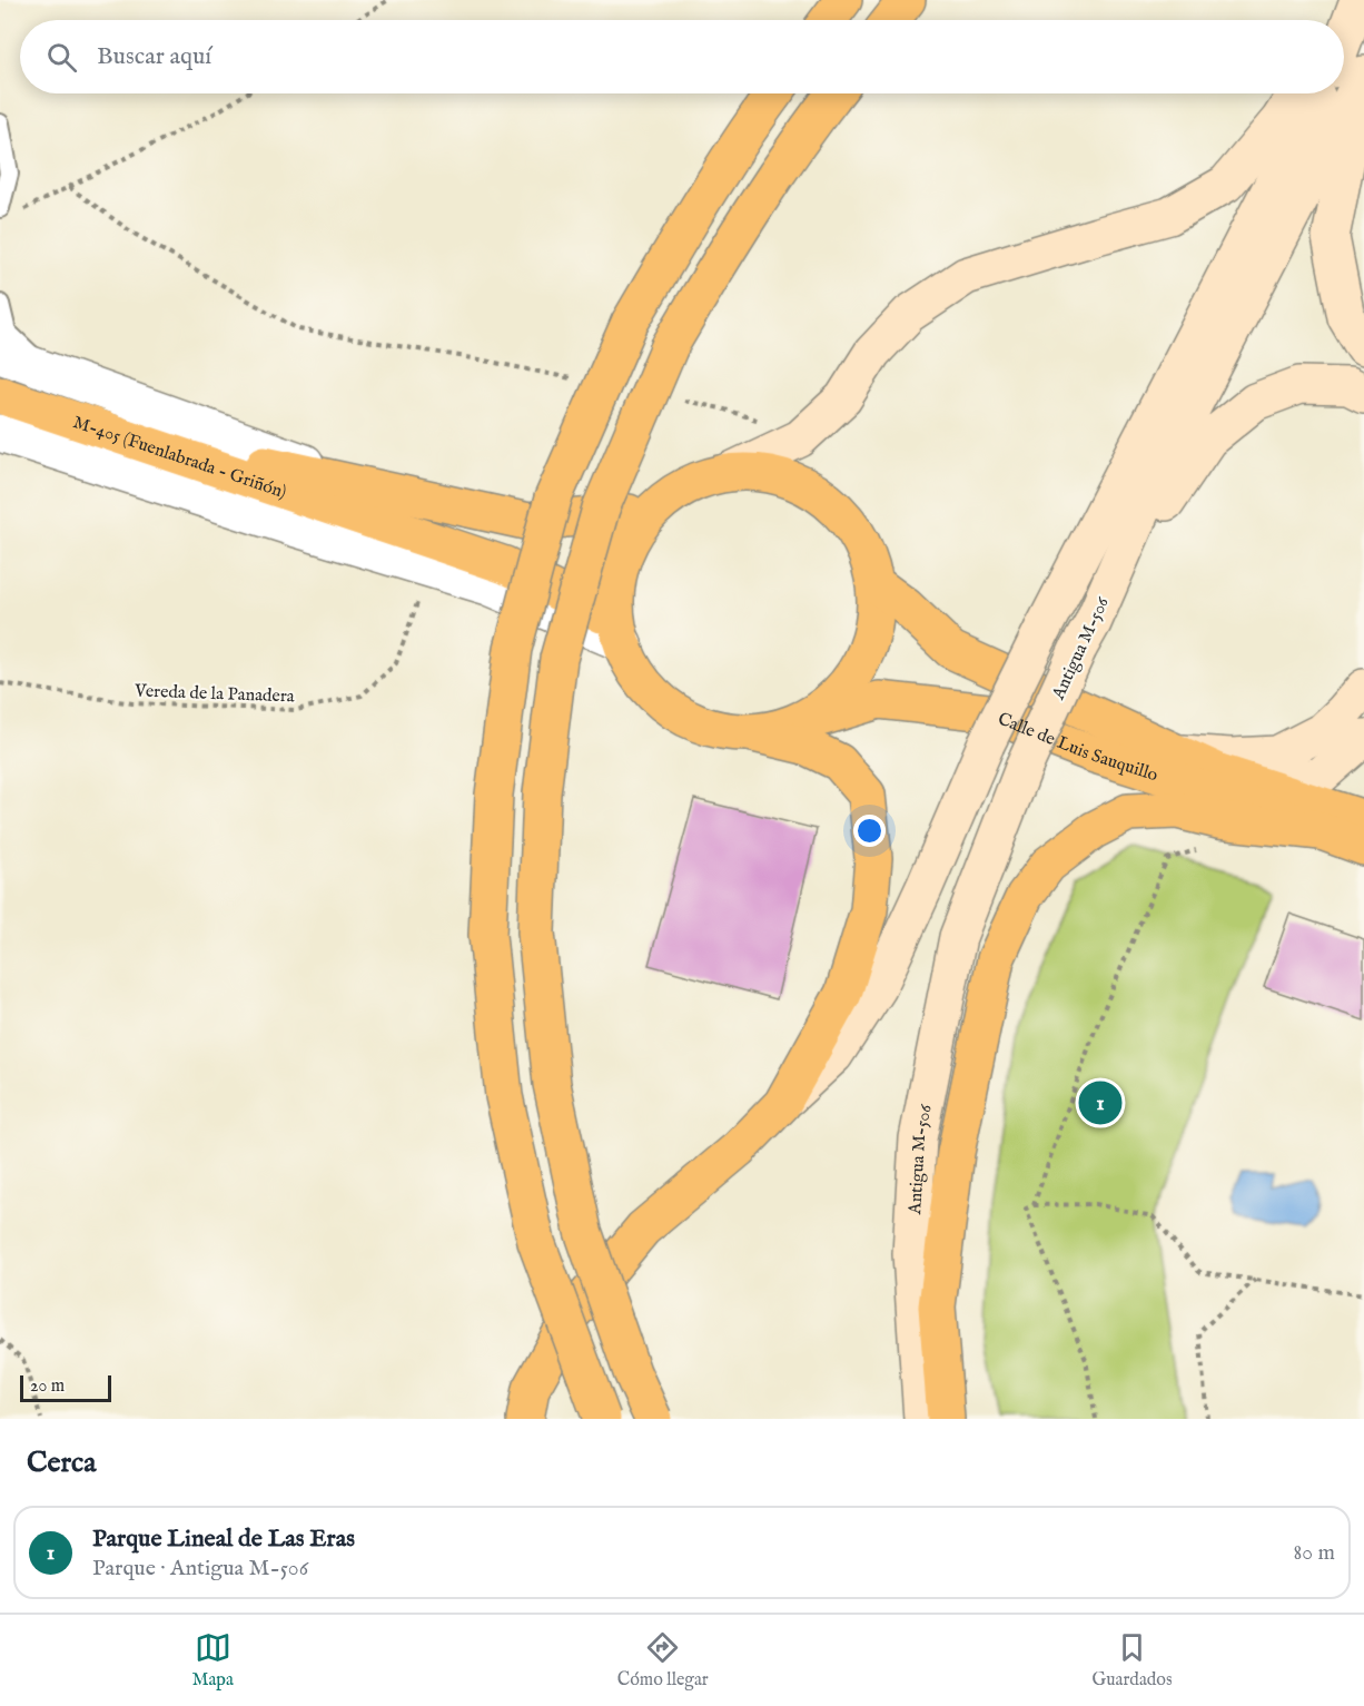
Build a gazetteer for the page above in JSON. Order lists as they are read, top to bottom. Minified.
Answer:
{"streets":{"main road":["M-405 (Fuenlabrada - Griñón)","Calle de Luis Sauquillo"],"street":["Antigua M-506"],"path":["Vereda de la Panadera"]},"scale_bar":"20 m","page":{"search":"Buscar aquí","pins":"1","scale":"20 m","heading":"Cerca","list":[{"mark":"1","name":"Parque Lineal de Las Eras","note":"Parque · Antigua M-506","value":"80 m"}],"nav":["Mapa","Cómo llegar","Guardados"]}}
